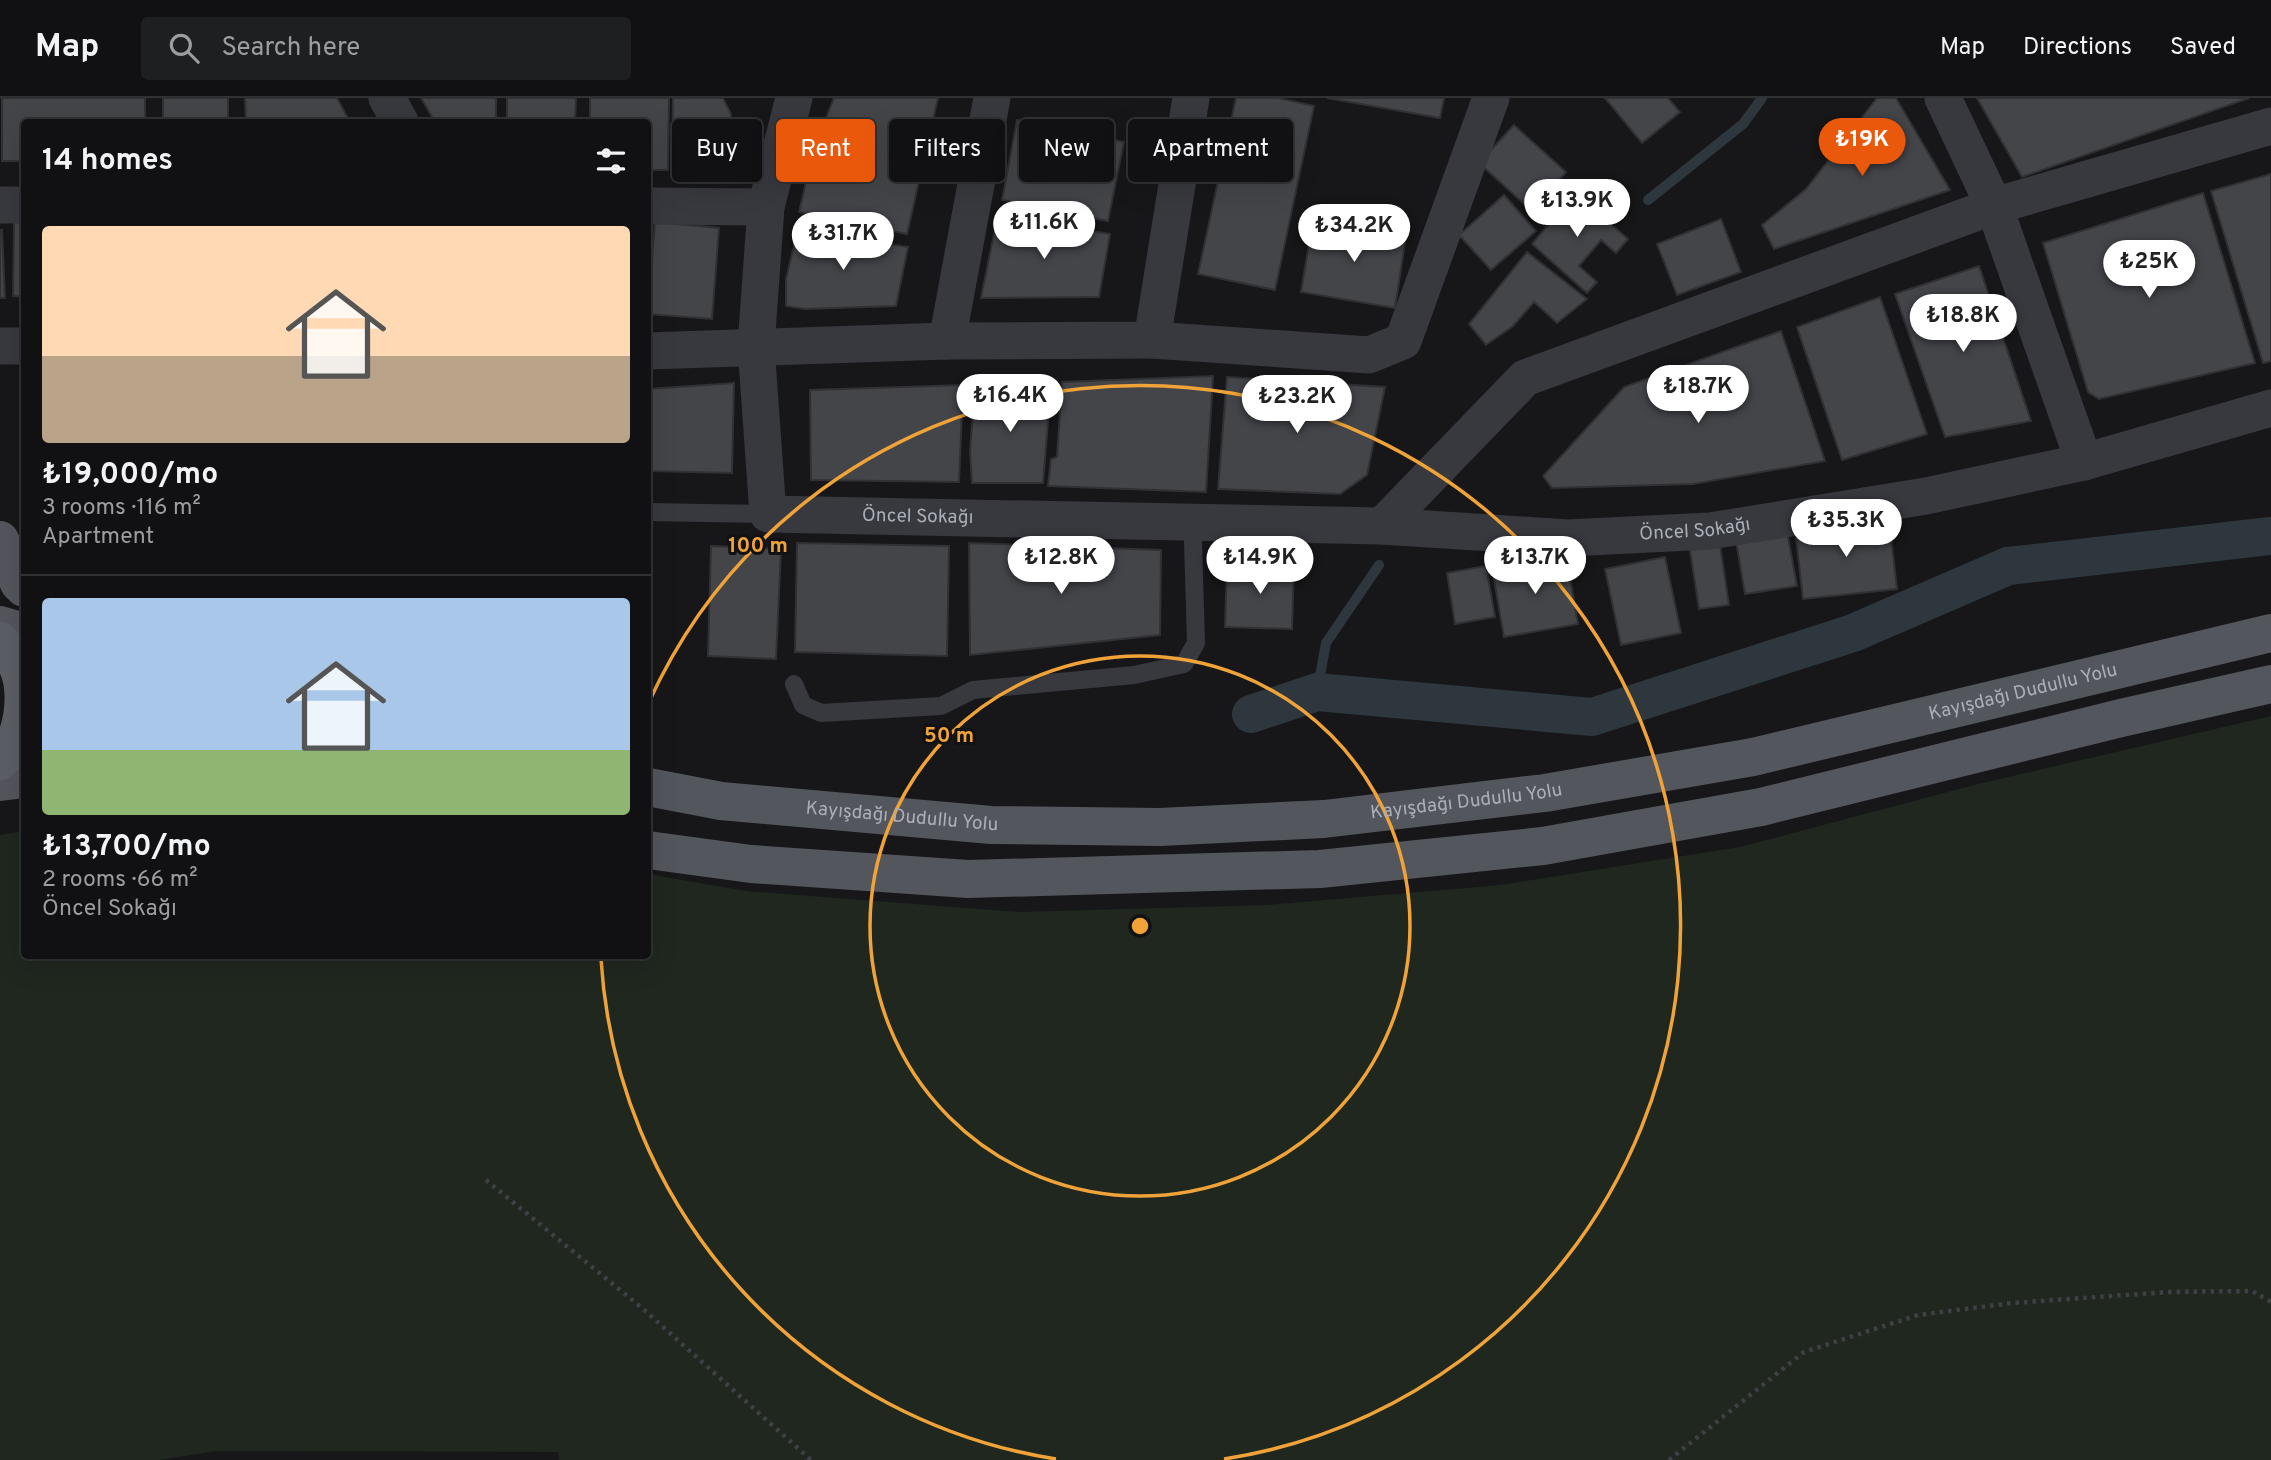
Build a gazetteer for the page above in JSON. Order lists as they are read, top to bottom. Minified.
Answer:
{"streets":{"main road":["Kayışdağı Dudullu Yolu"],"street":["Öncel Sokağı"]},"page":{"header":"Map","search":"Search here","nav":["Map","Directions","Saved"],"price":["₺19K","₺13.9K","₺11.6K","₺34.2K","₺31.7K","₺25K","₺18.8K","₺18.7K","₺16.4K","₺23.2K","₺35.3K","₺12.8K","₺14.9K","₺13.7K"],"chip":["Buy","Rent","Filters","New","Apartment"],"heading":"14 homes","list":[{"name":"₺19,000/mo","note":"3 rooms · 116 m² · Apartment"},{"name":"₺13,700/mo","note":"2 rooms · 66 m² · Öncel Sokağı"}]},"rings":["100 m","50 m"]}
